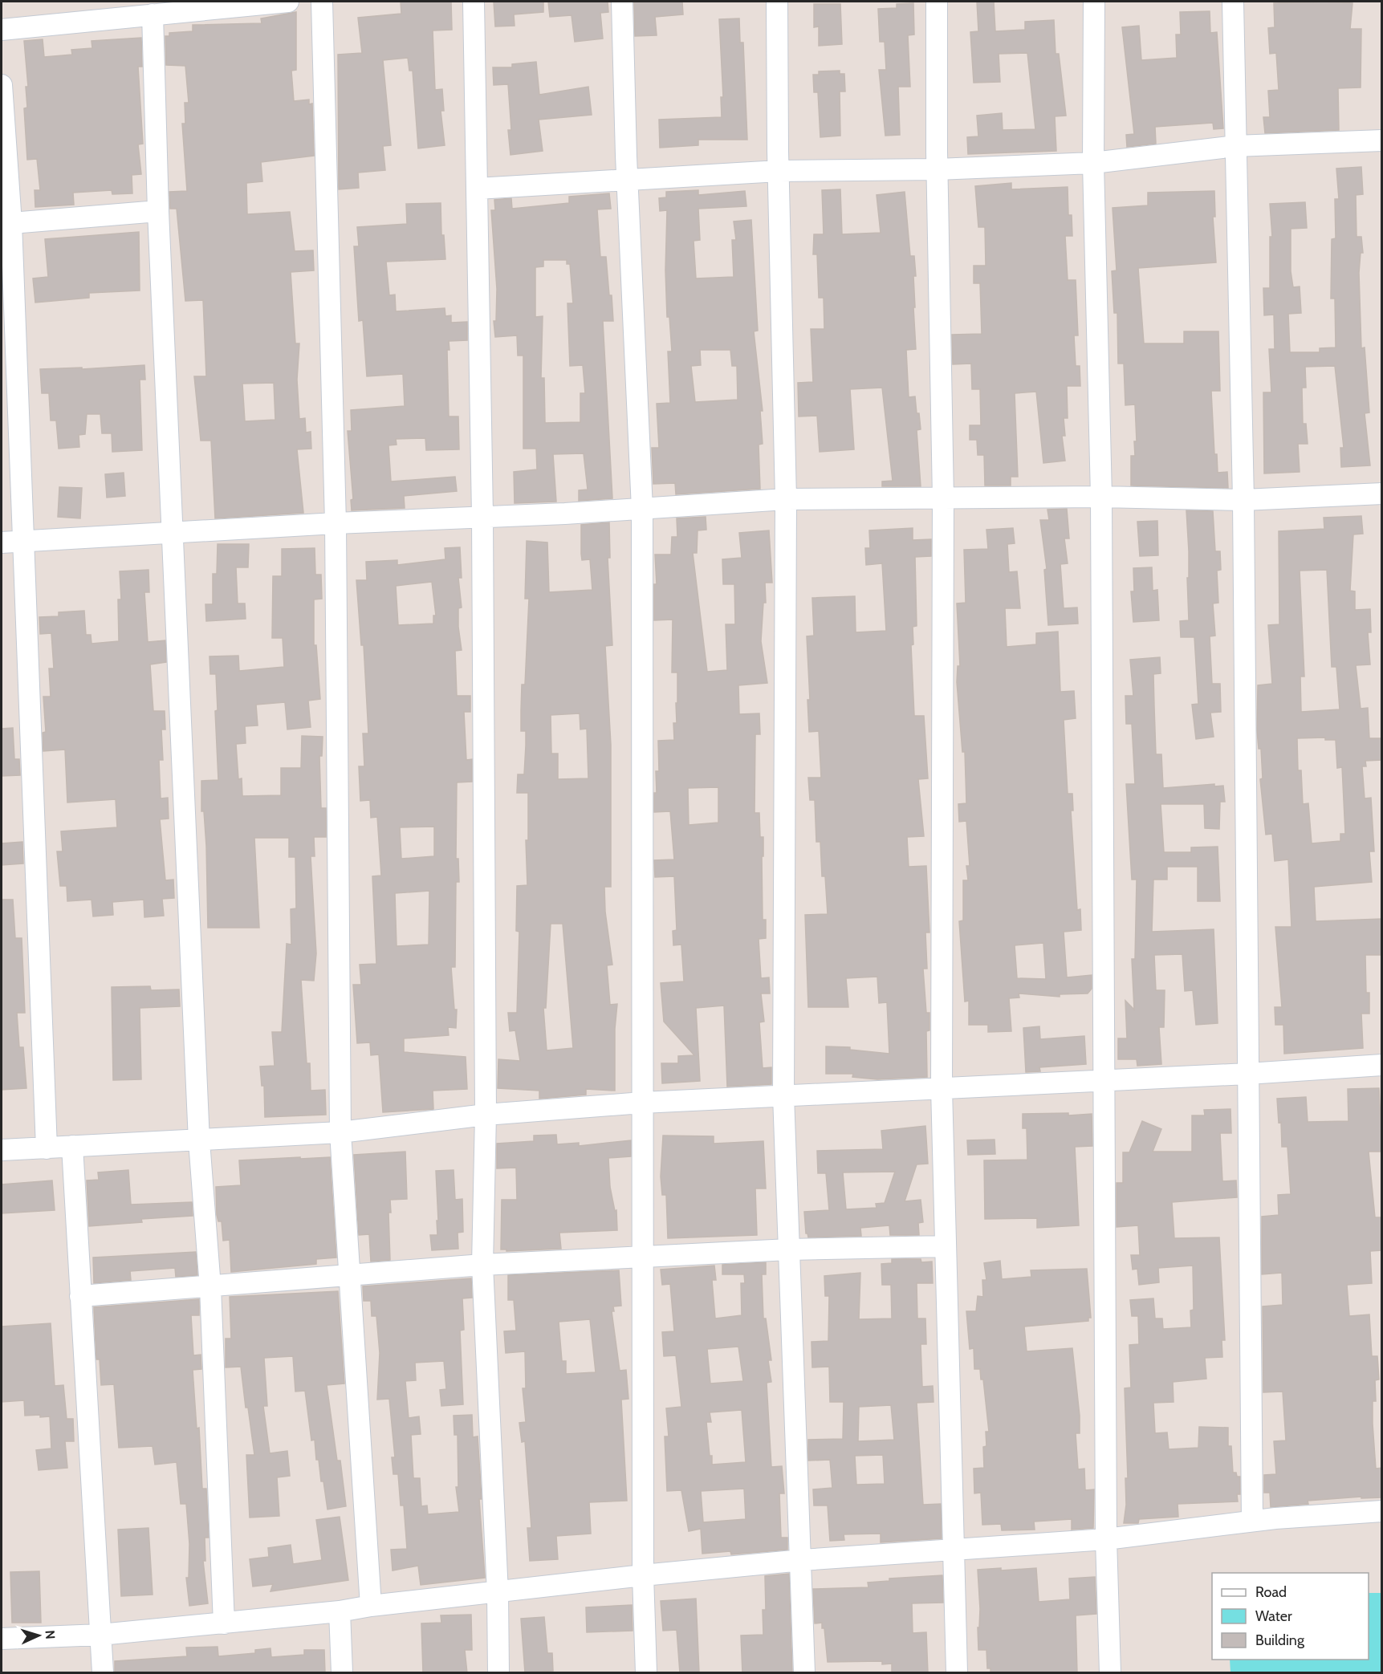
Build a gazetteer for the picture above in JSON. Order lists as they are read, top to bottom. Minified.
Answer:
{"legend":["Road","Water","Building"],"north":"right"}
